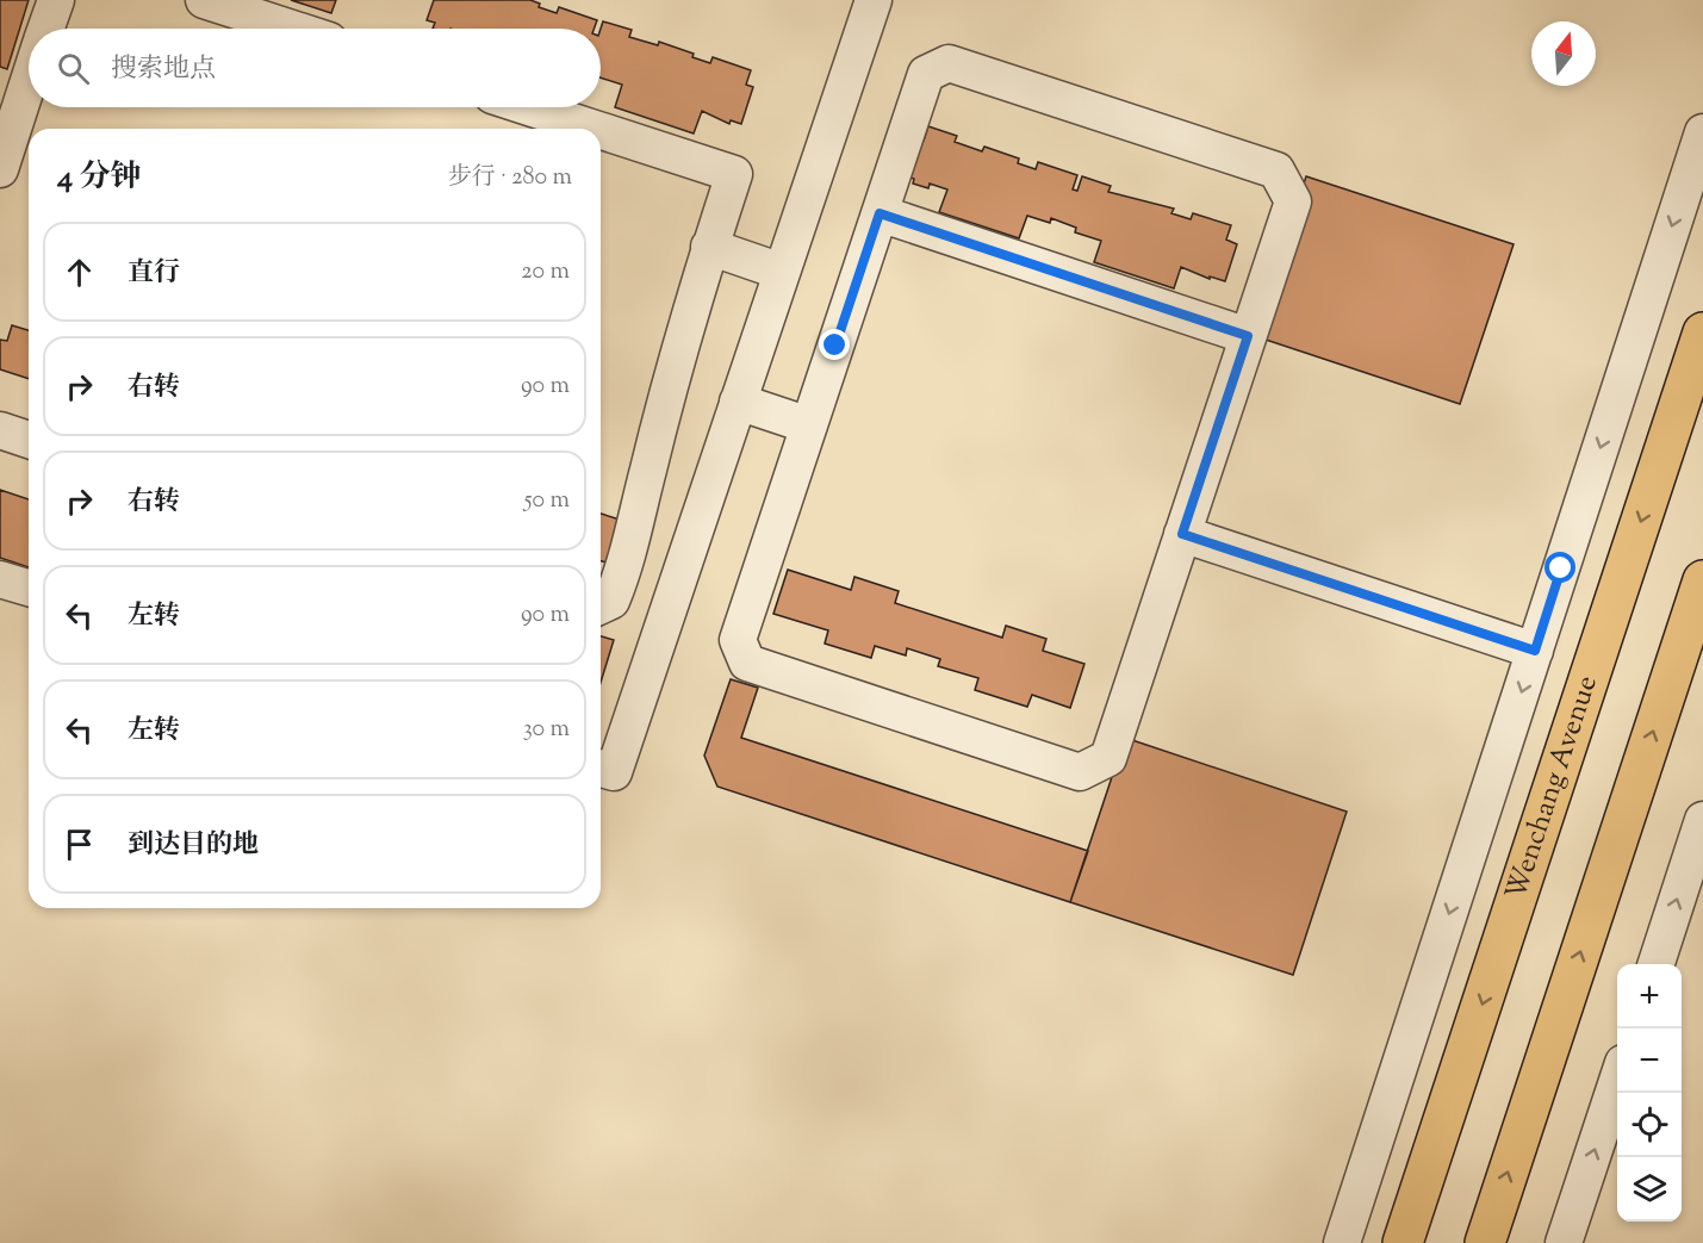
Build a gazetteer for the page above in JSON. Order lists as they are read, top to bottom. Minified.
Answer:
{"streets":{"main road":["Wenchang Avenue"]},"north":"top","page":{"search":"搜索地点","heading":["4 分钟","步行 · 280 m"],"list":[["直行","20 m"],["右转","90 m"],["右转","50 m"],["左转","90 m"],["左转","30 m"],"到达目的地"],"map_buttons":["+","−"]}}
